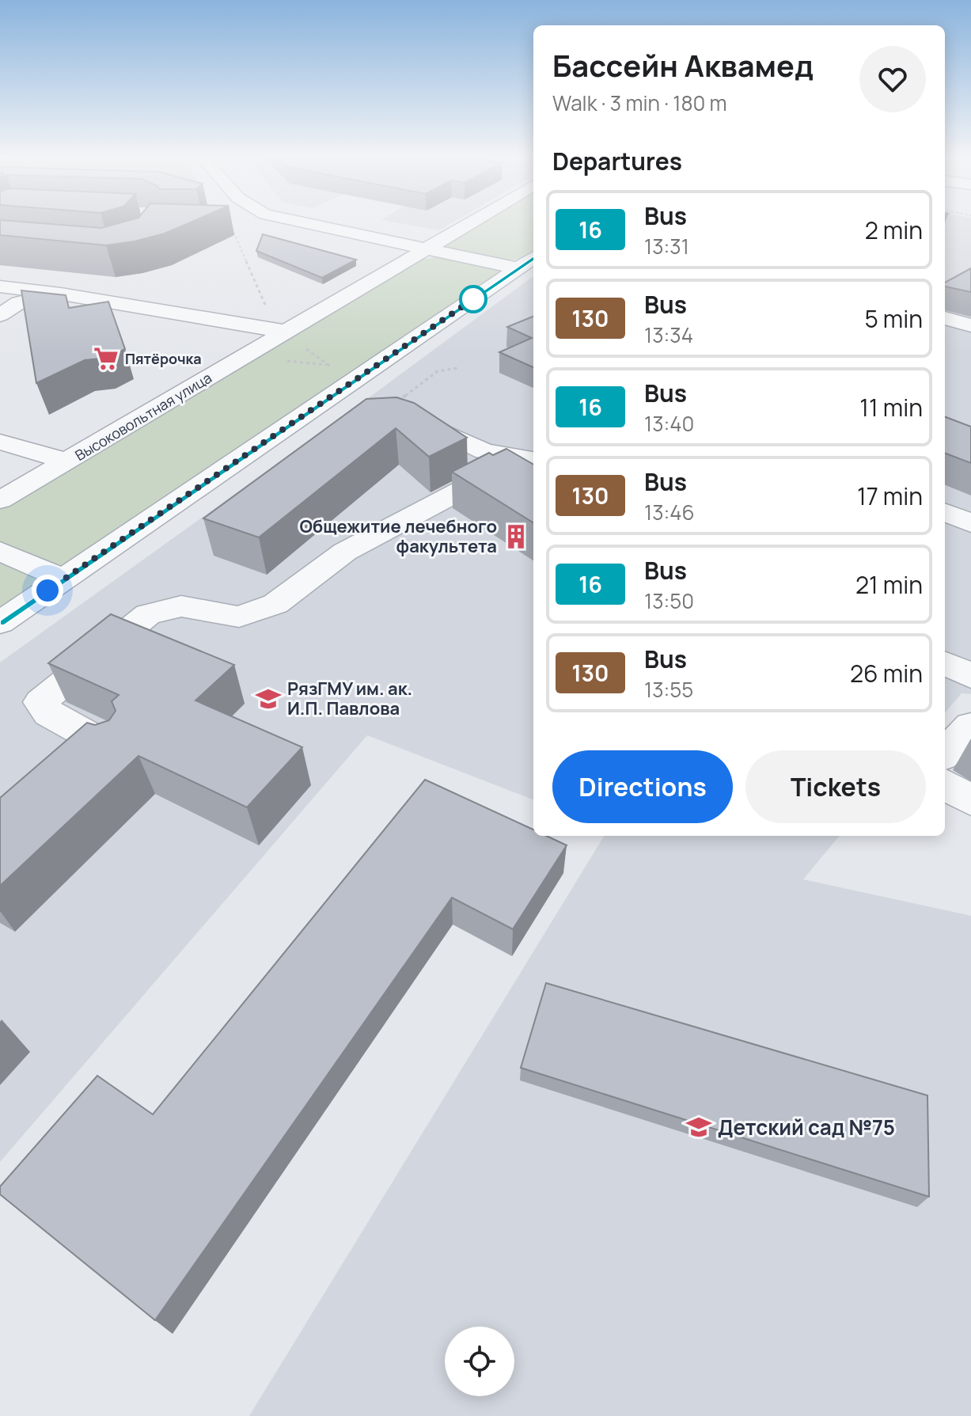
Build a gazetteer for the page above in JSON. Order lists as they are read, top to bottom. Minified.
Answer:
{"streets":{"street":["Высоковольтная улица"]},"places":{"supermarket":["Пятёрочка"],"building":["Общежитие лечебного факультета"],"school or university":["РязГМУ им. ак. И.П. Павлова","Детский сад №75"]},"lines":["bus line 16"],"page":{"heading":[["Бассейн Аквамед","Walk · 3 min · 180 m"],"Departures"],"list":[{"mark":"16","name":"Bus","note":"13:31","value":"2 min"},{"mark":"130","name":"Bus","note":"13:34","value":"5 min"},{"mark":"16","name":"Bus","note":"13:40","value":"11 min"},{"mark":"130","name":"Bus","note":"13:46","value":"17 min"},{"mark":"16","name":"Bus","note":"13:50","value":"21 min"},{"mark":"130","name":"Bus","note":"13:55","value":"26 min"}],"buttons":["Directions","Tickets"]}}
